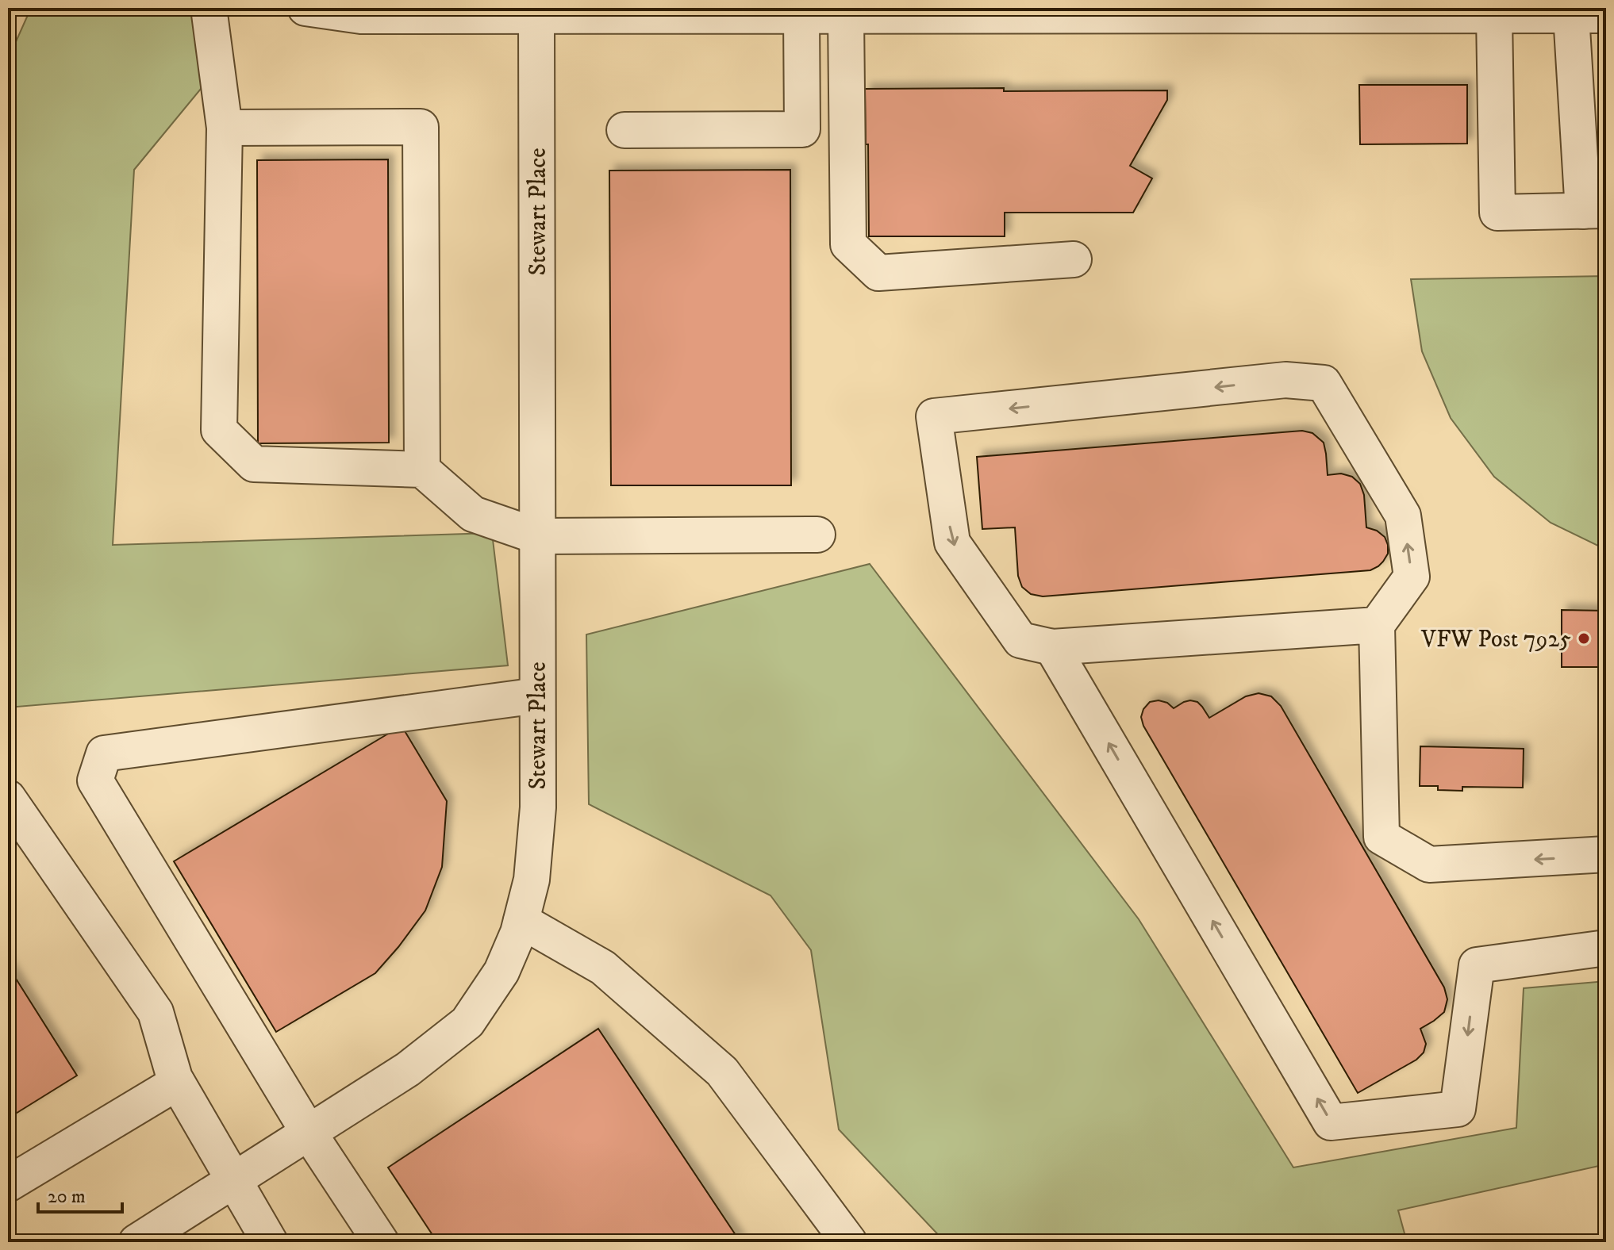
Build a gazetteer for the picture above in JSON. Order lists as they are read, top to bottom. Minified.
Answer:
{"streets":{"street":["Stewart Place"]},"places":["VFW Post 7925"],"scale_bar":"20 m"}
